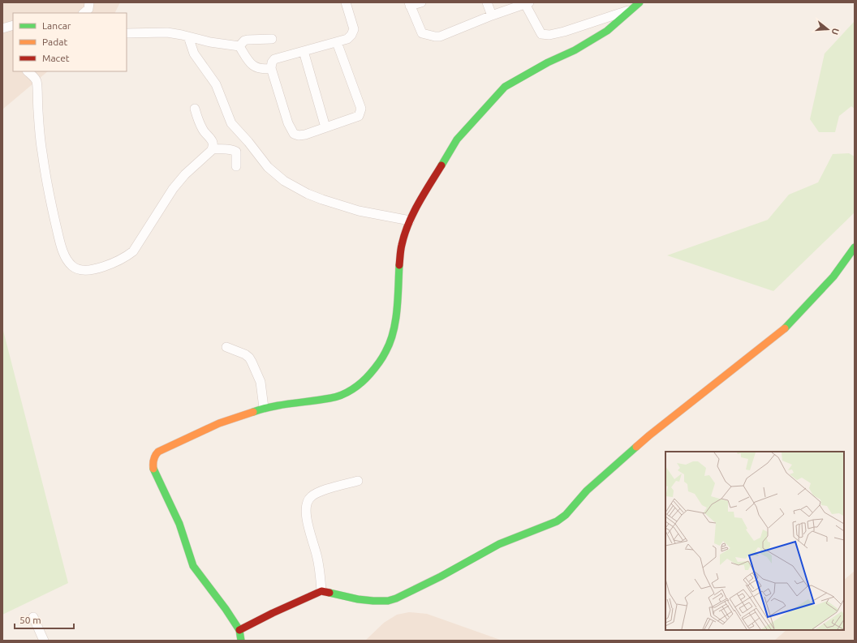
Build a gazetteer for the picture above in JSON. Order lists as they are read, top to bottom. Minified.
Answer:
{"legend":["Lancar","Padat","Macet"],"scale_bar":"50 m","north":"right"}
